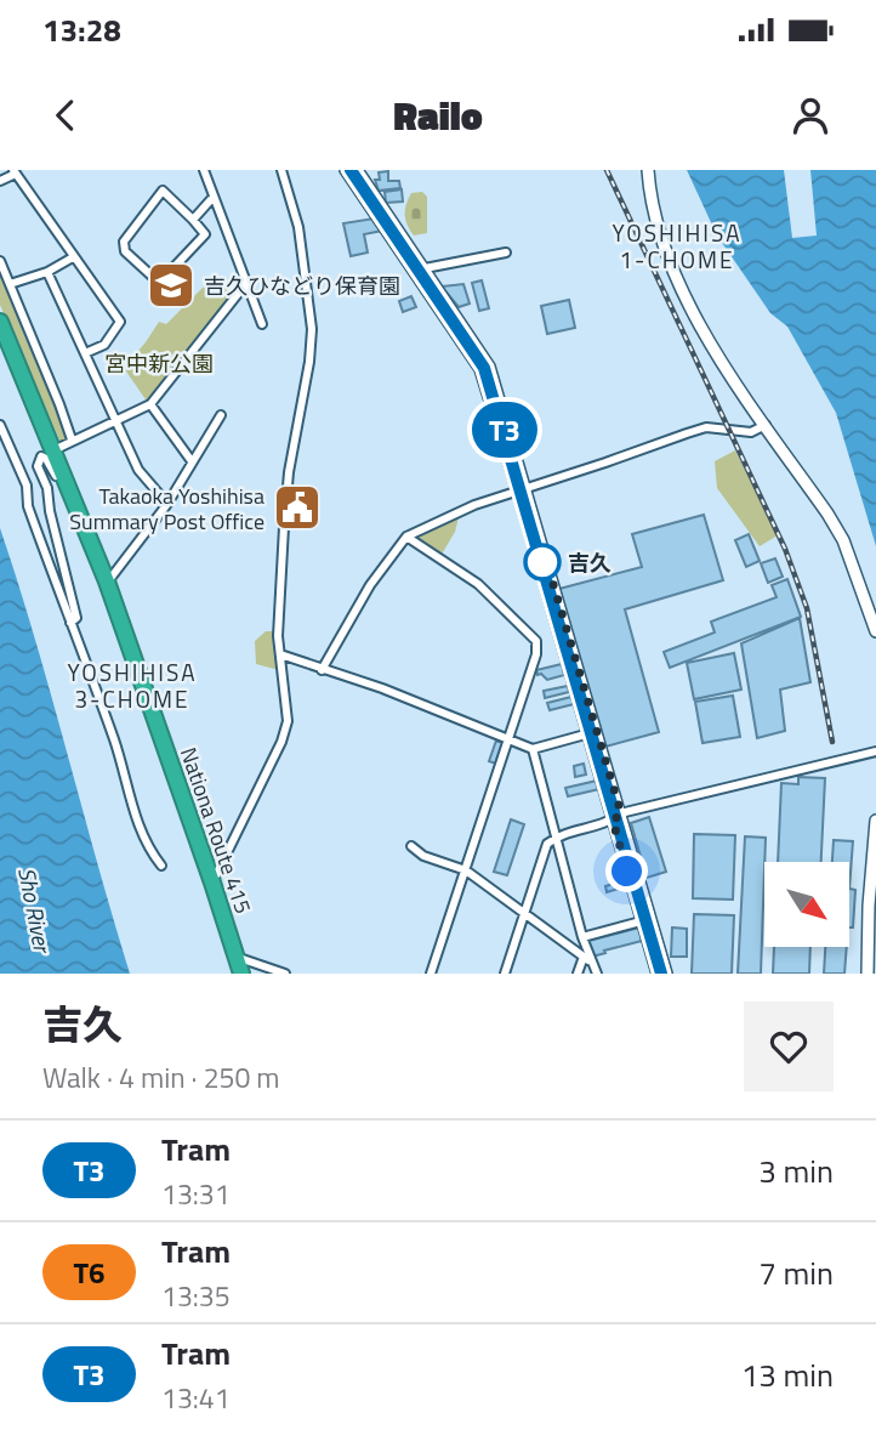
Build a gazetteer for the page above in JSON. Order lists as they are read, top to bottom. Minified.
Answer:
{"streets":{"highway":["Nationa Route 415"]},"districts":["YOSHIHISA 1-CHOME","YOSHIHISA 3-CHOME"],"water":["Sho River"],"parks":["宮中新公園"],"places":{"school or university":["吉久ひなどり保育園"],"public building":["Takaoka Yoshihisa Summary Post Office"],"other":["吉久"]},"lines":["tram line T3"],"north":"bottom right","page":{"status":"13:28","header":"Railo","on_map":"T3","heading":["吉久","Walk · 4 min · 250 m"],"list":[{"mark":"T3","name":"Tram","note":"13:31","value":"3 min"},{"mark":"T6","name":"Tram","note":"13:35","value":"7 min"},{"mark":"T3","name":"Tram","note":"13:41","value":"13 min"}]}}
